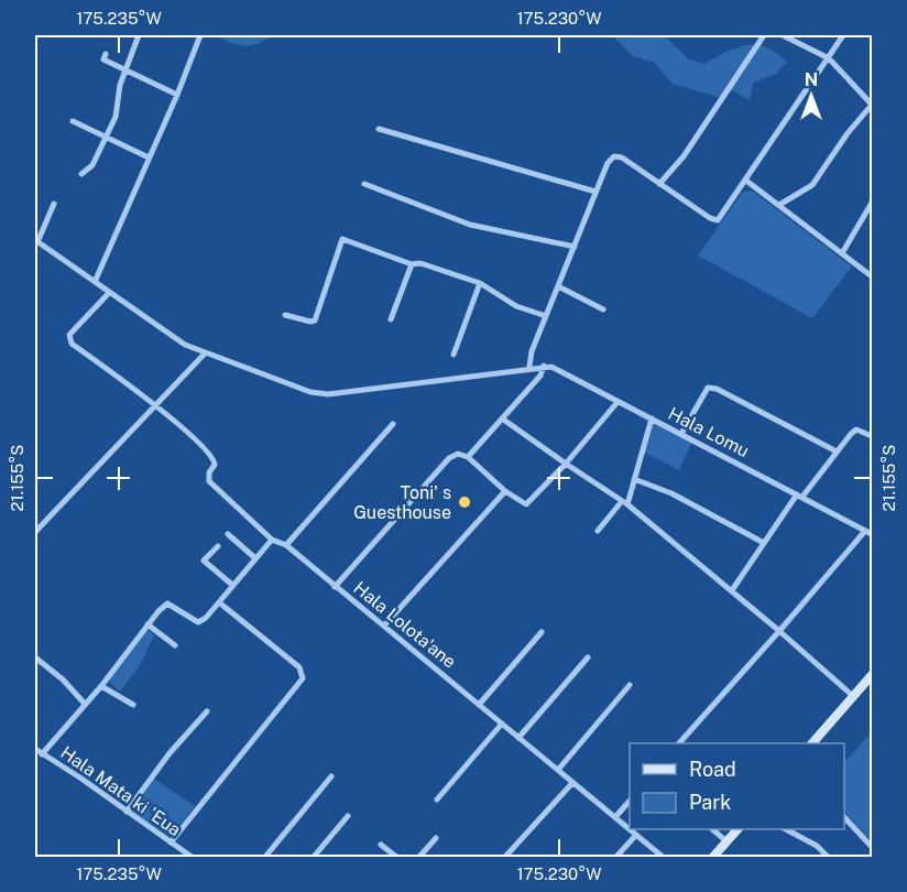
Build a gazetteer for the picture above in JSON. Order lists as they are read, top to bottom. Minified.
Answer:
{"streets":{"street":["Hala Lomu","Hala Lolota'ane","Hala Mata ki 'Eua"]},"places":["Toni' s Guesthouse"],"legend":["Road","Park"],"north":"top","coordinates":["175.235°W","175.230°W","21.155°S"]}
